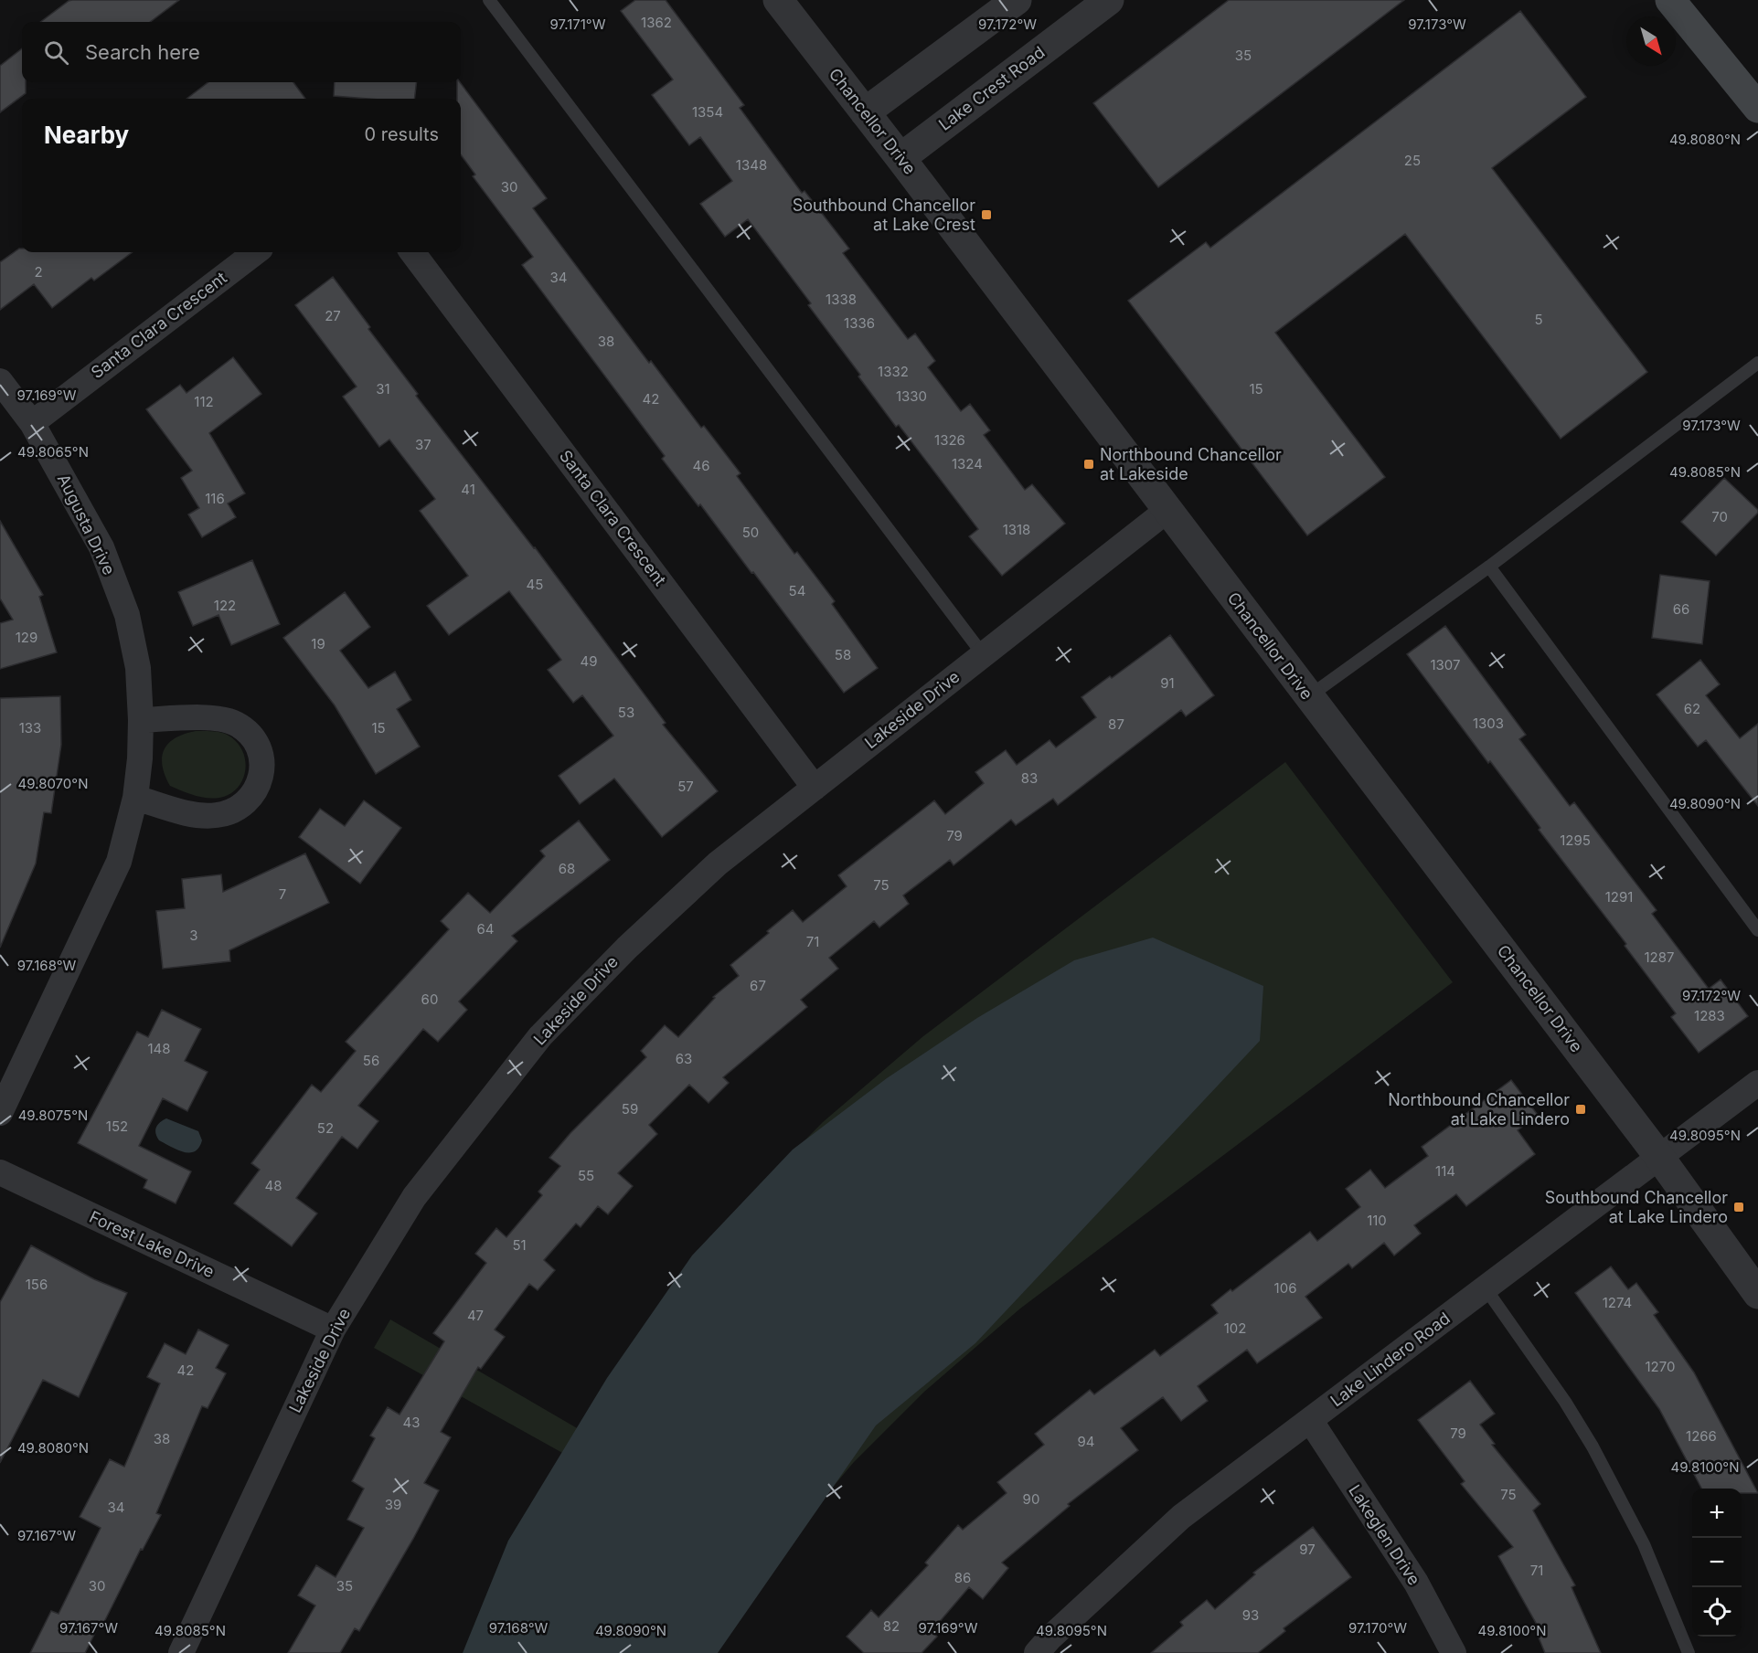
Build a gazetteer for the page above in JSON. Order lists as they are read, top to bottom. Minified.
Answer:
{"streets":{"street":["Lake Crest Road","Chancellor Drive","Santa Clara Crescent","Augusta Drive","Lakeside Drive","Forest Lake Drive","Lake Lindero Road","Lakeglen Drive"]},"crossings":[["Lake Crest Road","Chancellor Drive"],["Chancellor Drive","Lakeside Drive"],["Chancellor Drive","Lake Lindero Road"],["Santa Clara Crescent","Augusta Drive"],["Santa Clara Crescent","Lakeside Drive"],["Lakeside Drive","Forest Lake Drive"],["Lake Lindero Road","Lakeglen Drive"]],"places":{"transit":["Southbound Chancellor at Lake Crest","Northbound Chancellor at Lakeside","Northbound Chancellor at Lake Lindero","Southbound Chancellor at Lake Lindero"]},"house_numbers":["1362","35","1354","25","1348","30","2","34","1338","27","5","1336","38","1332","31","15","1330","42","112","1326","37","1324","46","41","116","70","1318","50","45","54","122","66","129","19","58","49","1307","91","62","53","1303","87","133","15","83","57","79","1295","68","75","7","1291","64","3","71","1287","67","60","1283","148","63","56","59","152","52","114","55","48","110","51","156","106","1274","47","102","1270","42","43","79","1266","38","94","75","90","39","34","97","71","86","30","35","93","82"],"north":"bottom right","page":{"search":"Search here","heading":["Nearby","0 results"],"map_buttons":["+","−"]},"coordinates":["97.171°W","97.173°W","97.172°W","49.8080°N","97.169°W","49.8065°N","49.8085°N","49.8070°N","49.8090°N","97.168°W","49.8075°N","49.8095°N","49.8100°N","97.167°W","97.170°W"]}
